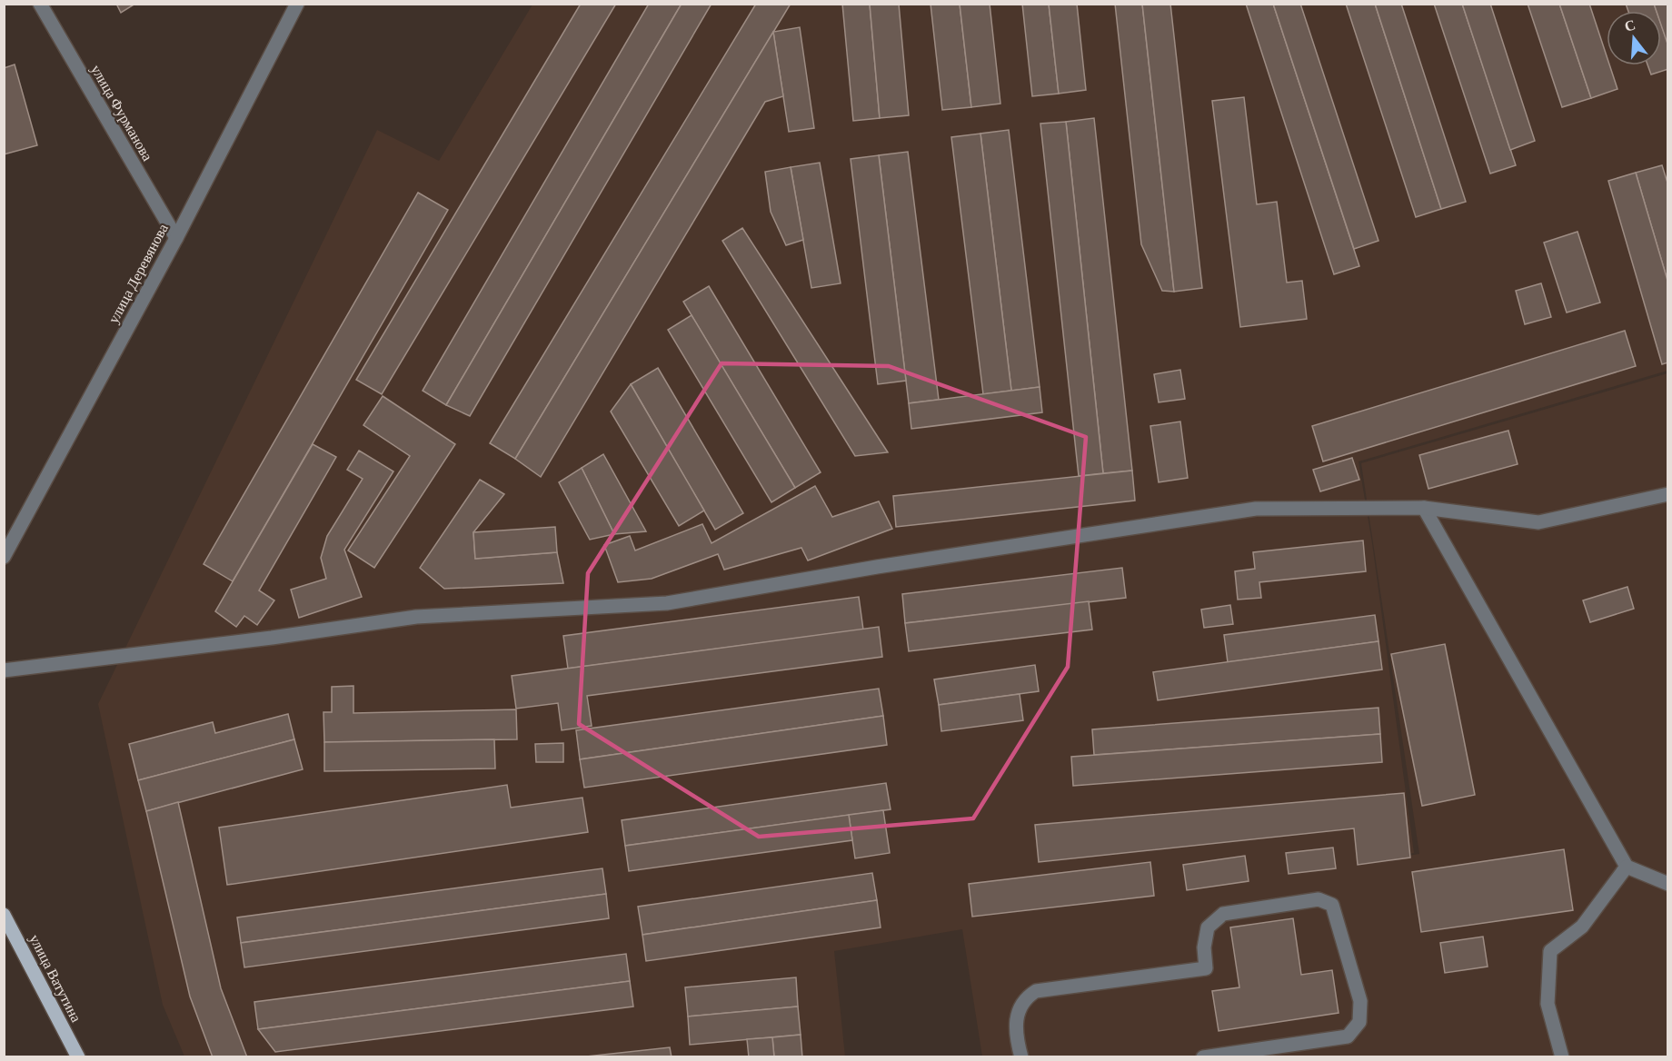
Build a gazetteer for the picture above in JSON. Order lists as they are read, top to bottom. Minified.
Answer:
{"streets":{"main road":["улица Ватутина"],"street":["улица Фурманова","улица Деревянова"]},"crossings":[["улица Фурманова","улица Деревянова"]],"north":"top"}
